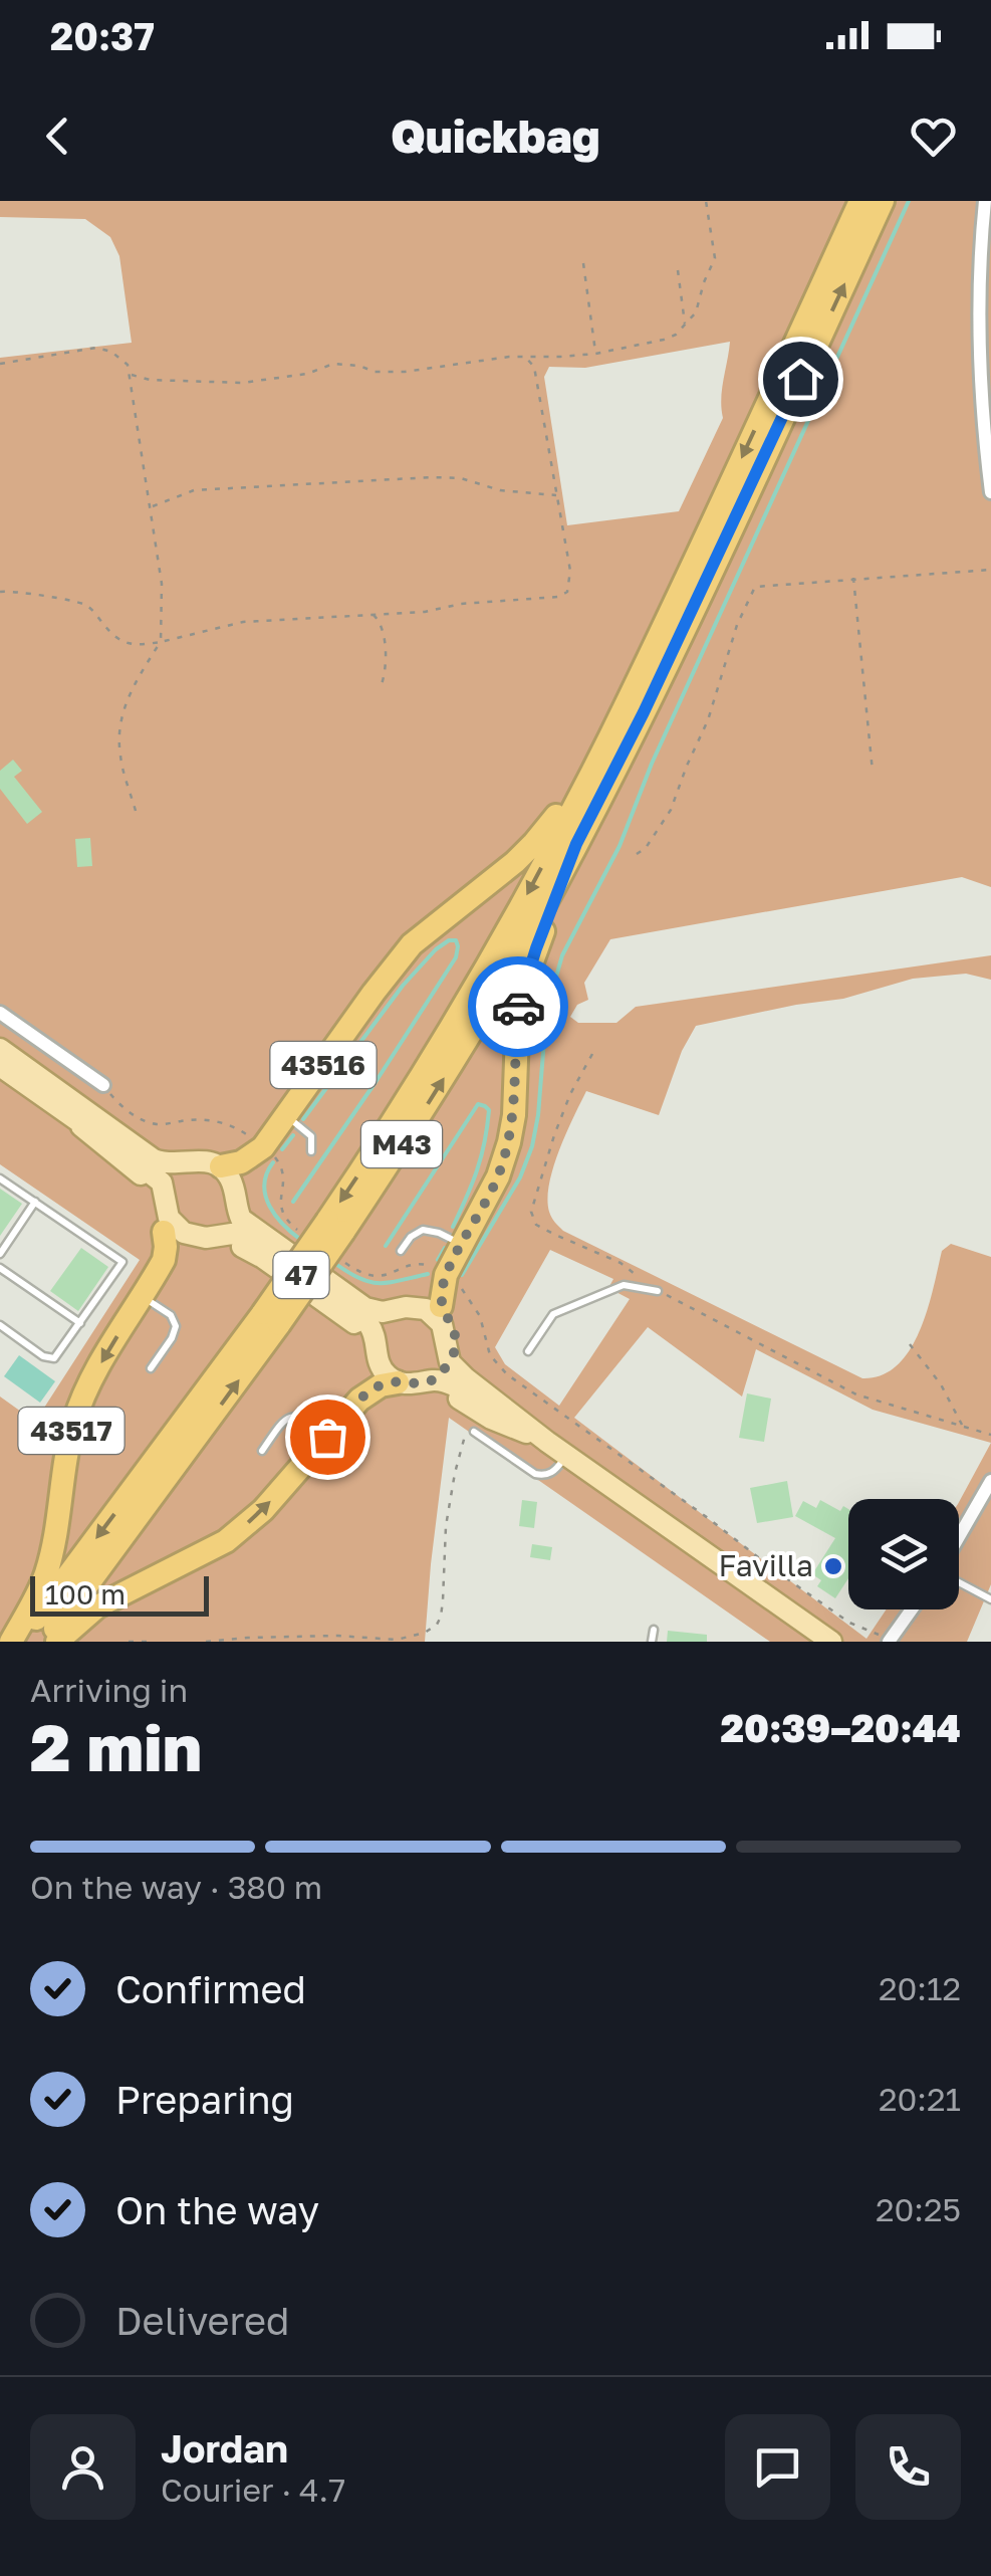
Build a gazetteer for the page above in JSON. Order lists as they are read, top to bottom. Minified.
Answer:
{"streets":{"highway":["43516","M43","43517"],"main road":["47"]},"crossings":[["43516","M43"],["43516","47"],["47","43517"]],"places":["Favilla"],"scale_bar":"100 m","page":{"status":"20:37","header":"Quickbag","scale":"100 m","heading":["2 min","Arriving in","20:39–20:44"],"panel":["Jordan","Courier · 4.7"],"bar":"On the way · 380 m","list":[["Confirmed","20:12"],["Preparing","20:21"],["On the way","20:25"],"Delivered"]}}
